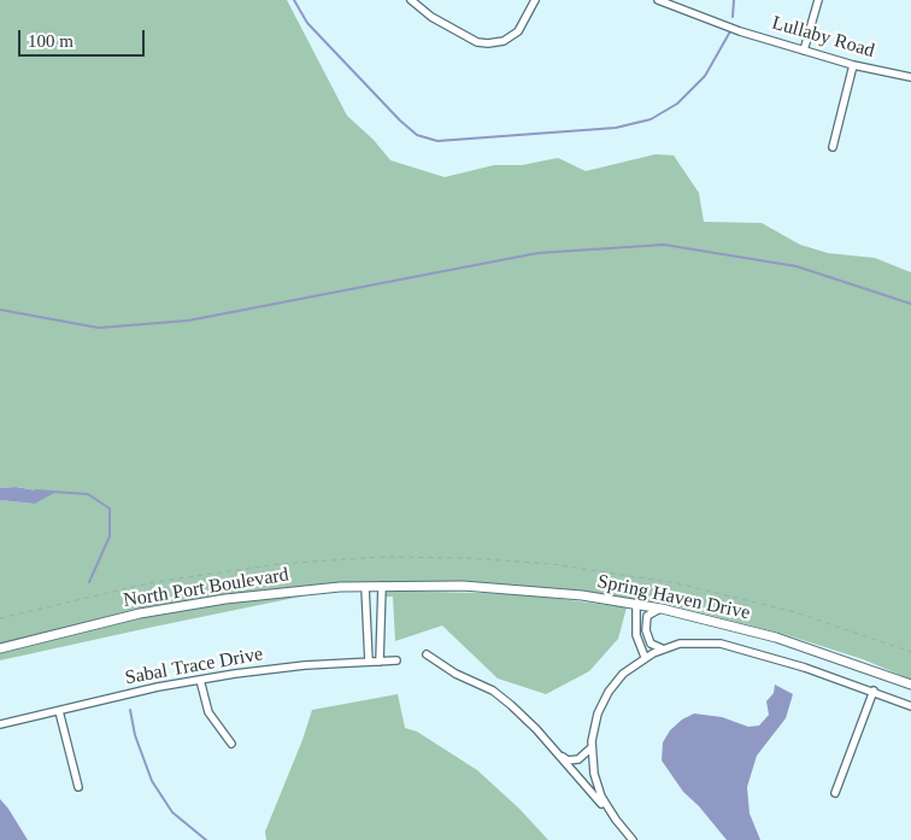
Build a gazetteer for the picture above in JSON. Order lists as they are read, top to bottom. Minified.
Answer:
{"streets":{"street":["Lullaby Road","North Port Boulevard","Spring Haven Drive","Sabal Trace Drive"]},"crossings":[["North Port Boulevard","Spring Haven Drive"]],"scale_bar":"100 m"}
